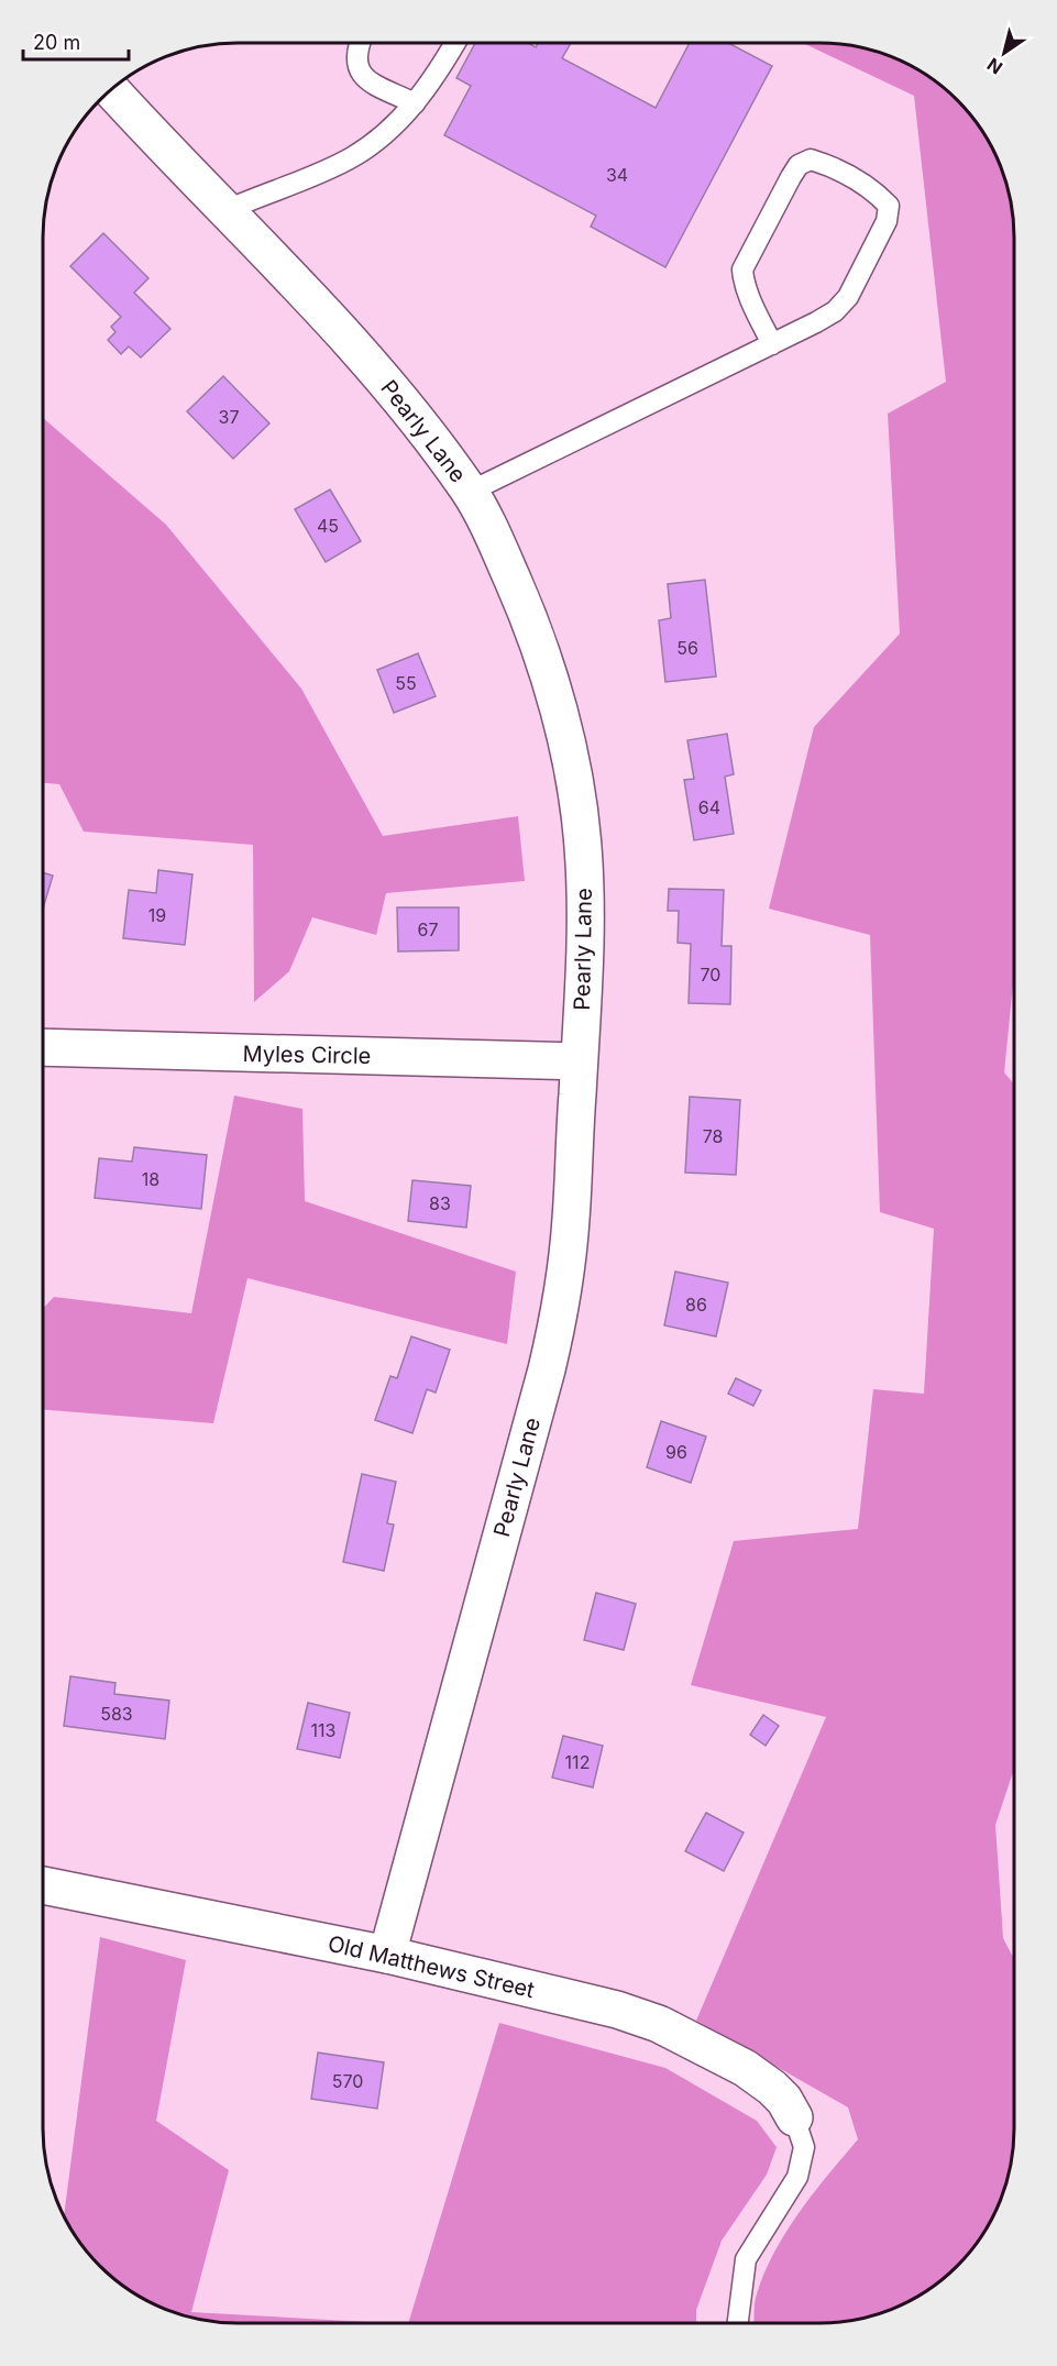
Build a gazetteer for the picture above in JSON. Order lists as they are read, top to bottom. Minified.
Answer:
{"streets":{"street":["Pearly Lane","Myles Circle","Old Matthews Street"]},"crossings":[["Pearly Lane","Myles Circle"],["Pearly Lane","Old Matthews Street"]],"house_numbers":["34","37","45","56","55","64","19","67","70","78","18","83","86","96","583","113","112","570"],"scale_bar":"20 m","north":"bottom left"}
